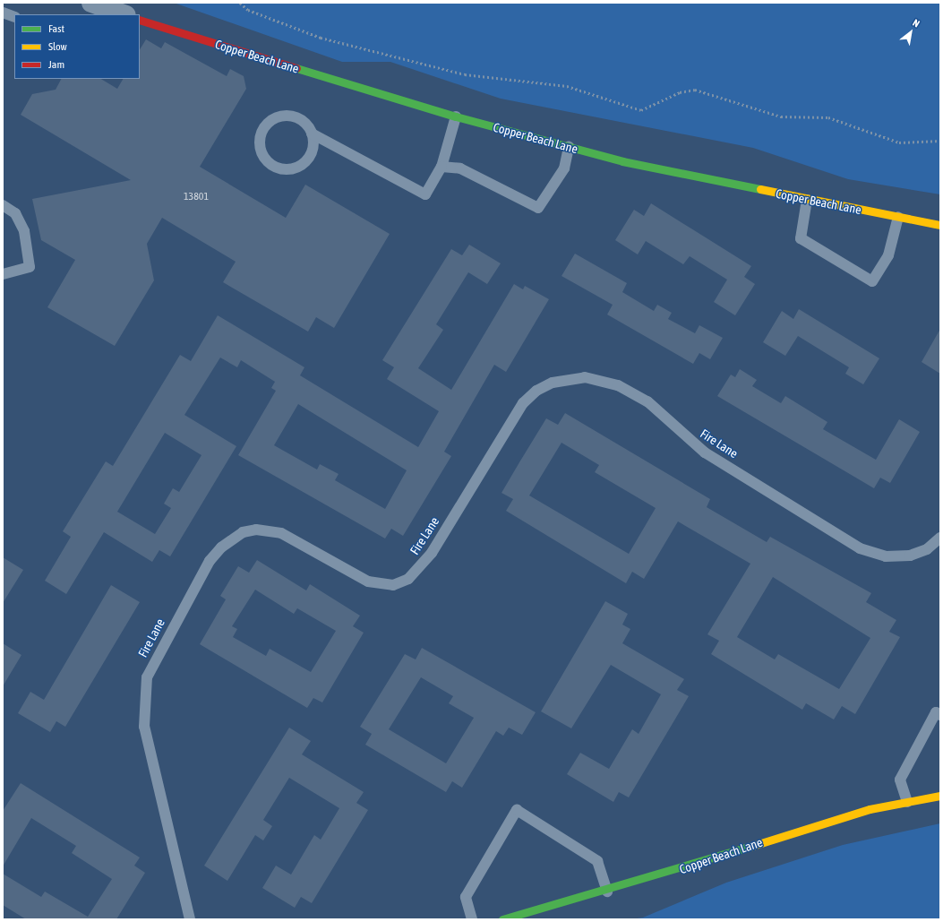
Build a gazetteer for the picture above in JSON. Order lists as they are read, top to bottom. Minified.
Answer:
{"streets":{"street":["Copper Beach Lane"],"lane":["Fire Lane"]},"house_numbers":["13801"],"legend":["Fast","Slow","Jam"],"north":"top right"}
